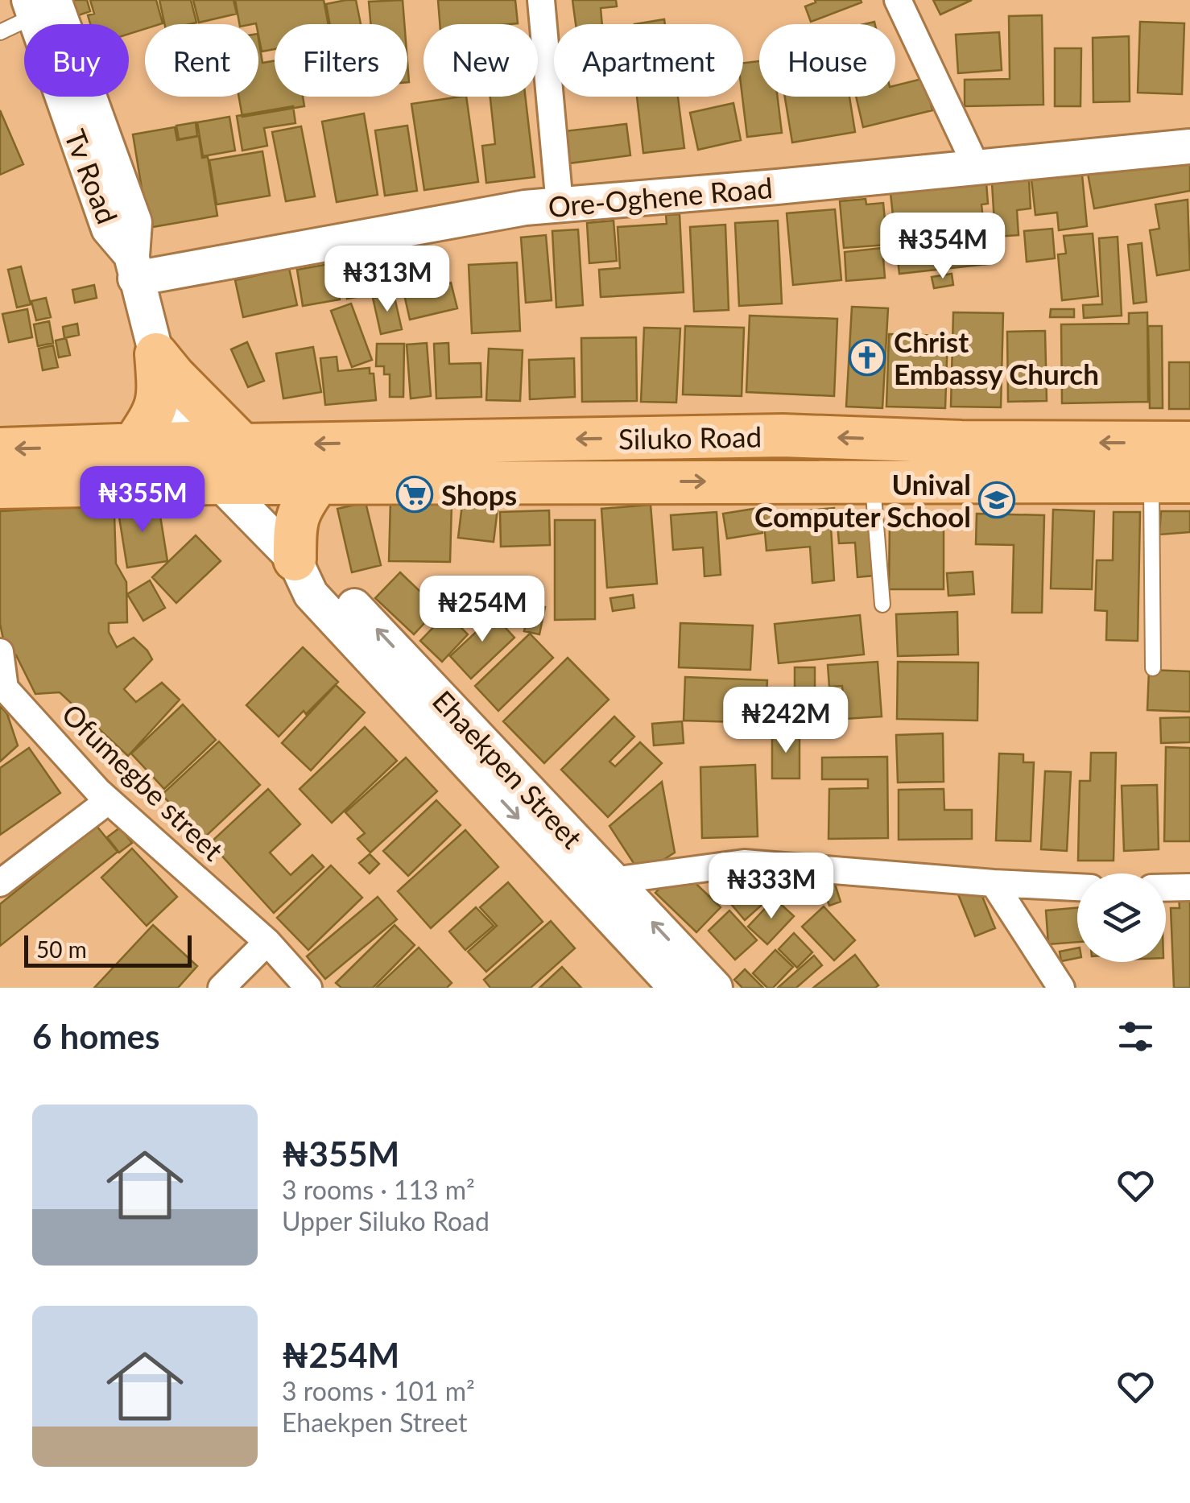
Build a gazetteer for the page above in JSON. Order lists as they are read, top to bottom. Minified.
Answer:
{"streets":{"main road":["Siluko Road"],"street":["Tv Road","Ore-Oghene Road","Ehaekpen Street","Ofumegbe street"]},"crossings":[["Tv Road","Ore-Oghene Road"],["Tv Road","Siluko Road"],["Tv Road","Ehaekpen Street"],["Siluko Road","Ehaekpen Street"]],"places":{"church":["Christ Embassy Church"],"supermarket":["Shops"],"school or university":["Unival Computer School"]},"scale_bar":"50 m","page":{"chip":["Buy","Rent","Filters","New","Apartment","House"],"price":["₦354M","₦313M","₦355M","₦254M","₦242M","₦333M"],"scale":"50 m","heading":"6 homes","list":[{"name":"₦355M","note":"3 rooms · 113 m² · Upper Siluko Road"},{"name":"₦254M","note":"3 rooms · 101 m² · Ehaekpen Street"}]}}
